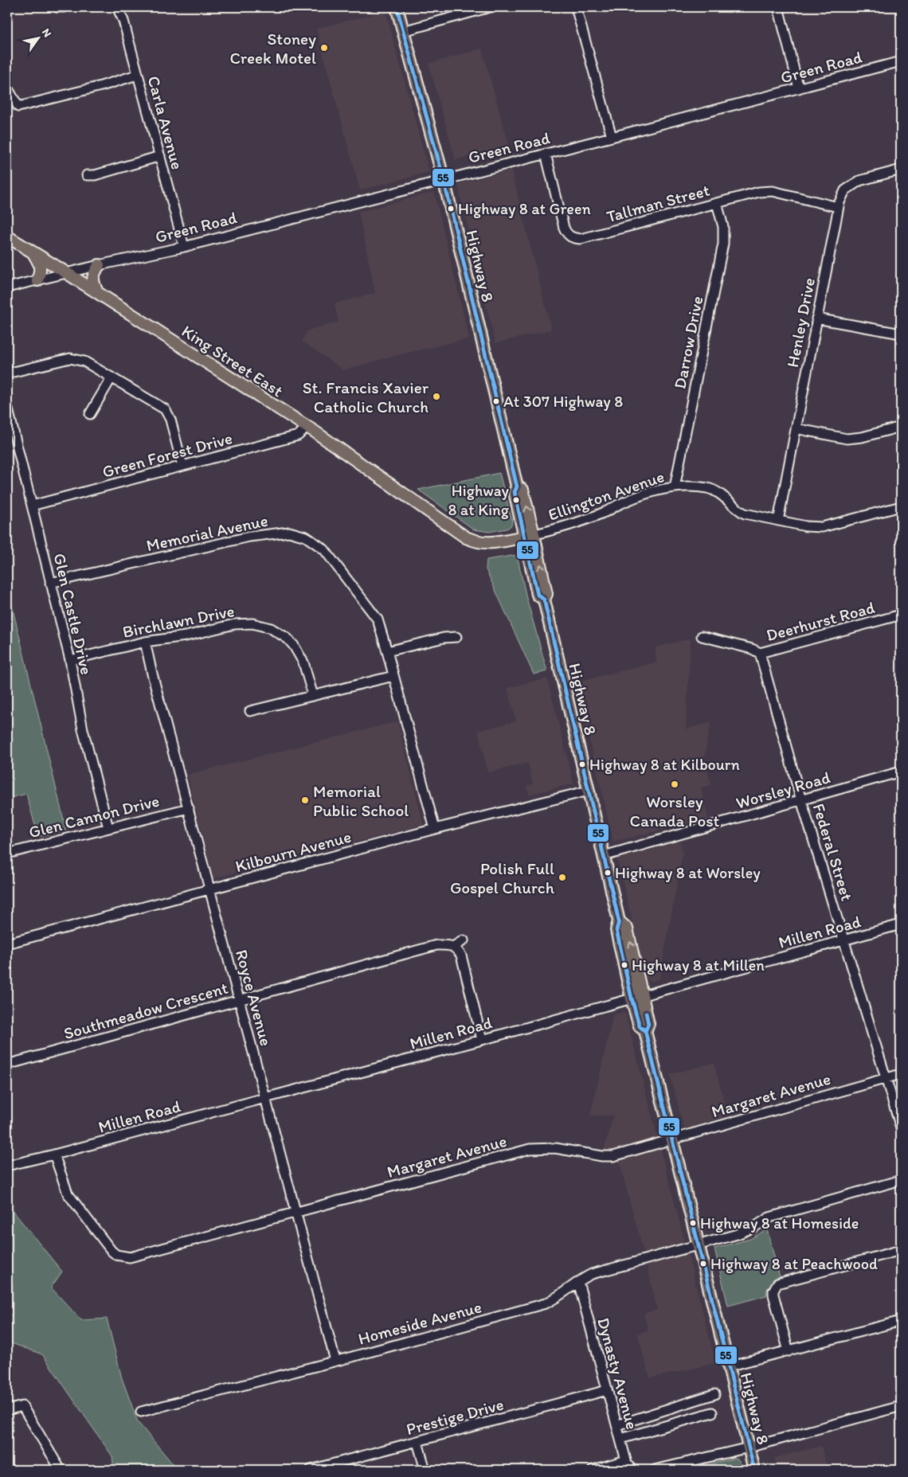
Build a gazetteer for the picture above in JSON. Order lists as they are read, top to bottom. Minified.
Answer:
{"streets":{"main road":["Highway 8","King Street East"],"street":["Green Road","Carla Avenue","Tallman Street","Henley Drive","Darrow Drive","Green Forest Drive","Ellington Avenue","Memorial Avenue","Glen Castle Drive","Birchlawn Drive","Deerhurst Road","Worsley Road","Glen Cannon Drive","Kilbourn Avenue","Federal Street","Millen Road","Royce Avenue","Southmeadow Crescent","Margaret Avenue","Homeside Avenue","Dynasty Avenue","Prestige Drive"]},"crossings":[["Green Road","Carla Avenue"],["Green Road","Tallman Street"],["Green Road","Highway 8"],["Green Road","King Street East"],["Tallman Street","Henley Drive"],["Tallman Street","Darrow Drive"],["Highway 8","King Street East"],["Highway 8","Ellington Avenue"],["Highway 8","Worsley Road"],["Highway 8","Kilbourn Avenue"],["Highway 8","Millen Road"],["Highway 8","Margaret Avenue"],["Highway 8","Homeside Avenue"],["Henley Drive","Ellington Avenue"],["Darrow Drive","Ellington Avenue"],["King Street East","Green Forest Drive"],["King Street East","Ellington Avenue"],["Green Forest Drive","Glen Castle Drive"],["Memorial Avenue","Glen Castle Drive"],["Memorial Avenue","Kilbourn Avenue"],["Glen Castle Drive","Birchlawn Drive"],["Glen Castle Drive","Glen Cannon Drive"],["Birchlawn Drive","Royce Avenue"],["Deerhurst Road","Federal Street"],["Worsley Road","Federal Street"],["Glen Cannon Drive","Royce Avenue"],["Kilbourn Avenue","Royce Avenue"],["Federal Street","Millen Road"],["Federal Street","Margaret Avenue"],["Millen Road","Royce Avenue"],["Millen Road","Margaret Avenue"],["Royce Avenue","Southmeadow Crescent"],["Royce Avenue","Margaret Avenue"],["Royce Avenue","Homeside Avenue"],["Homeside Avenue","Dynasty Avenue"],["Dynasty Avenue","Prestige Drive"]],"places":["Stoney Creek Motel","Highway 8 at Green","St. Francis Xavier Catholic Church","At 307 Highway 8","Highway 8 at King","Highway 8 at Kilbourn","Worsley Canada Post","Memorial Public School","Highway 8 at Worsley","Polish Full Gospel Church","Highway 8 at Millen","Highway 8 at Homeside","Highway 8 at Peachwood"],"lines":["transit line 55"],"north":"top right"}
